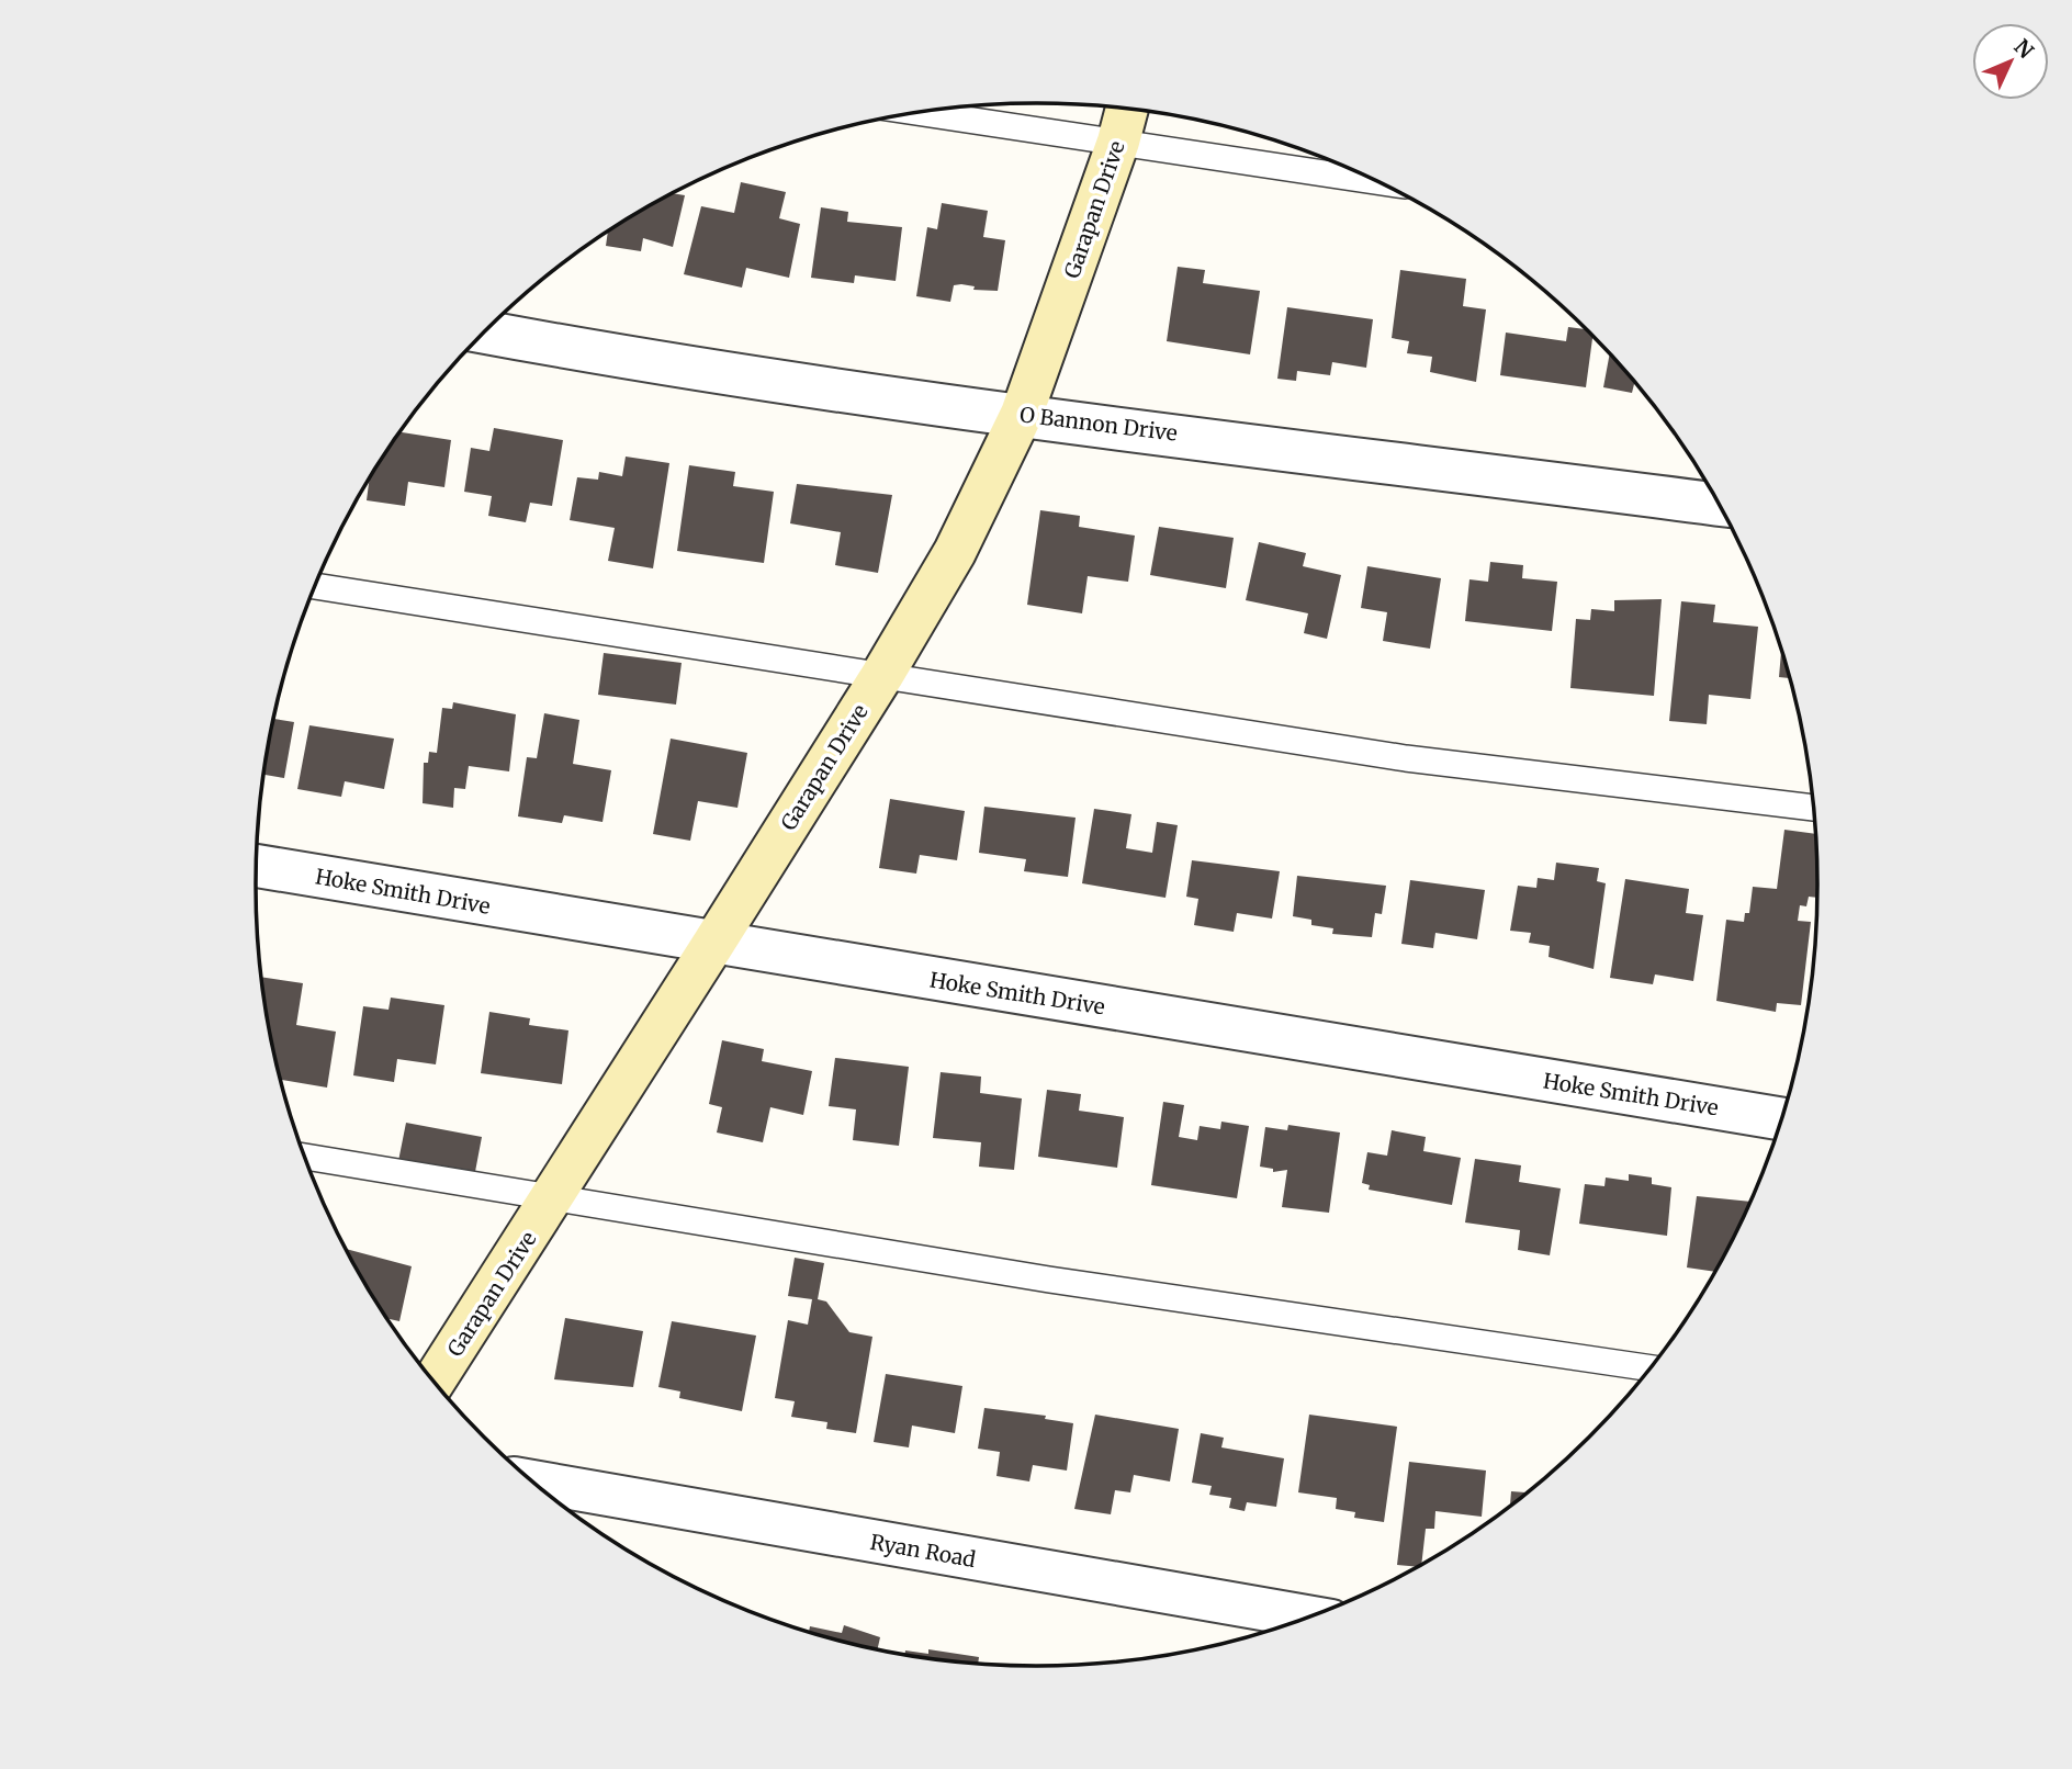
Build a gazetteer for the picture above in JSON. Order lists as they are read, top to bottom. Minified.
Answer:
{"streets":{"street":["Garapan Drive","O Bannon Drive","Hoke Smith Drive","Ryan Road"]},"crossings":[["Garapan Drive","O Bannon Drive"],["Garapan Drive","Hoke Smith Drive"]],"north":"top right"}
